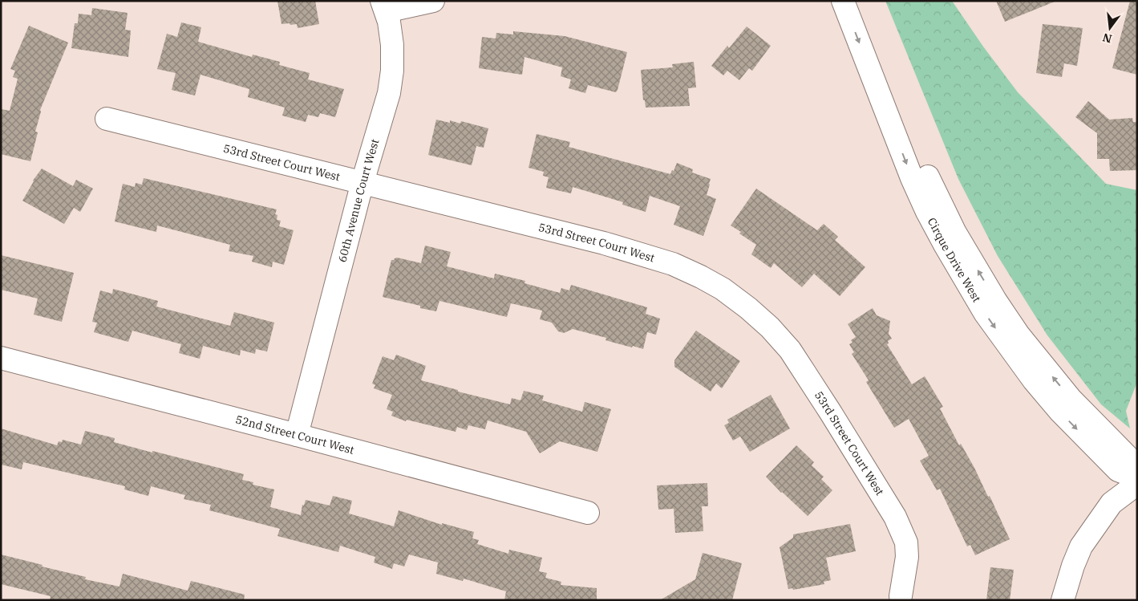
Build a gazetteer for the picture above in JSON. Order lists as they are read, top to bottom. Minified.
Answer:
{"streets":{"street":["53rd Street Court West","60th Avenue Court West","Cirque Drive West","52nd Street Court West"]},"crossings":[["53rd Street Court West","60th Avenue Court West"],["60th Avenue Court West","52nd Street Court West"]],"north":"bottom"}
